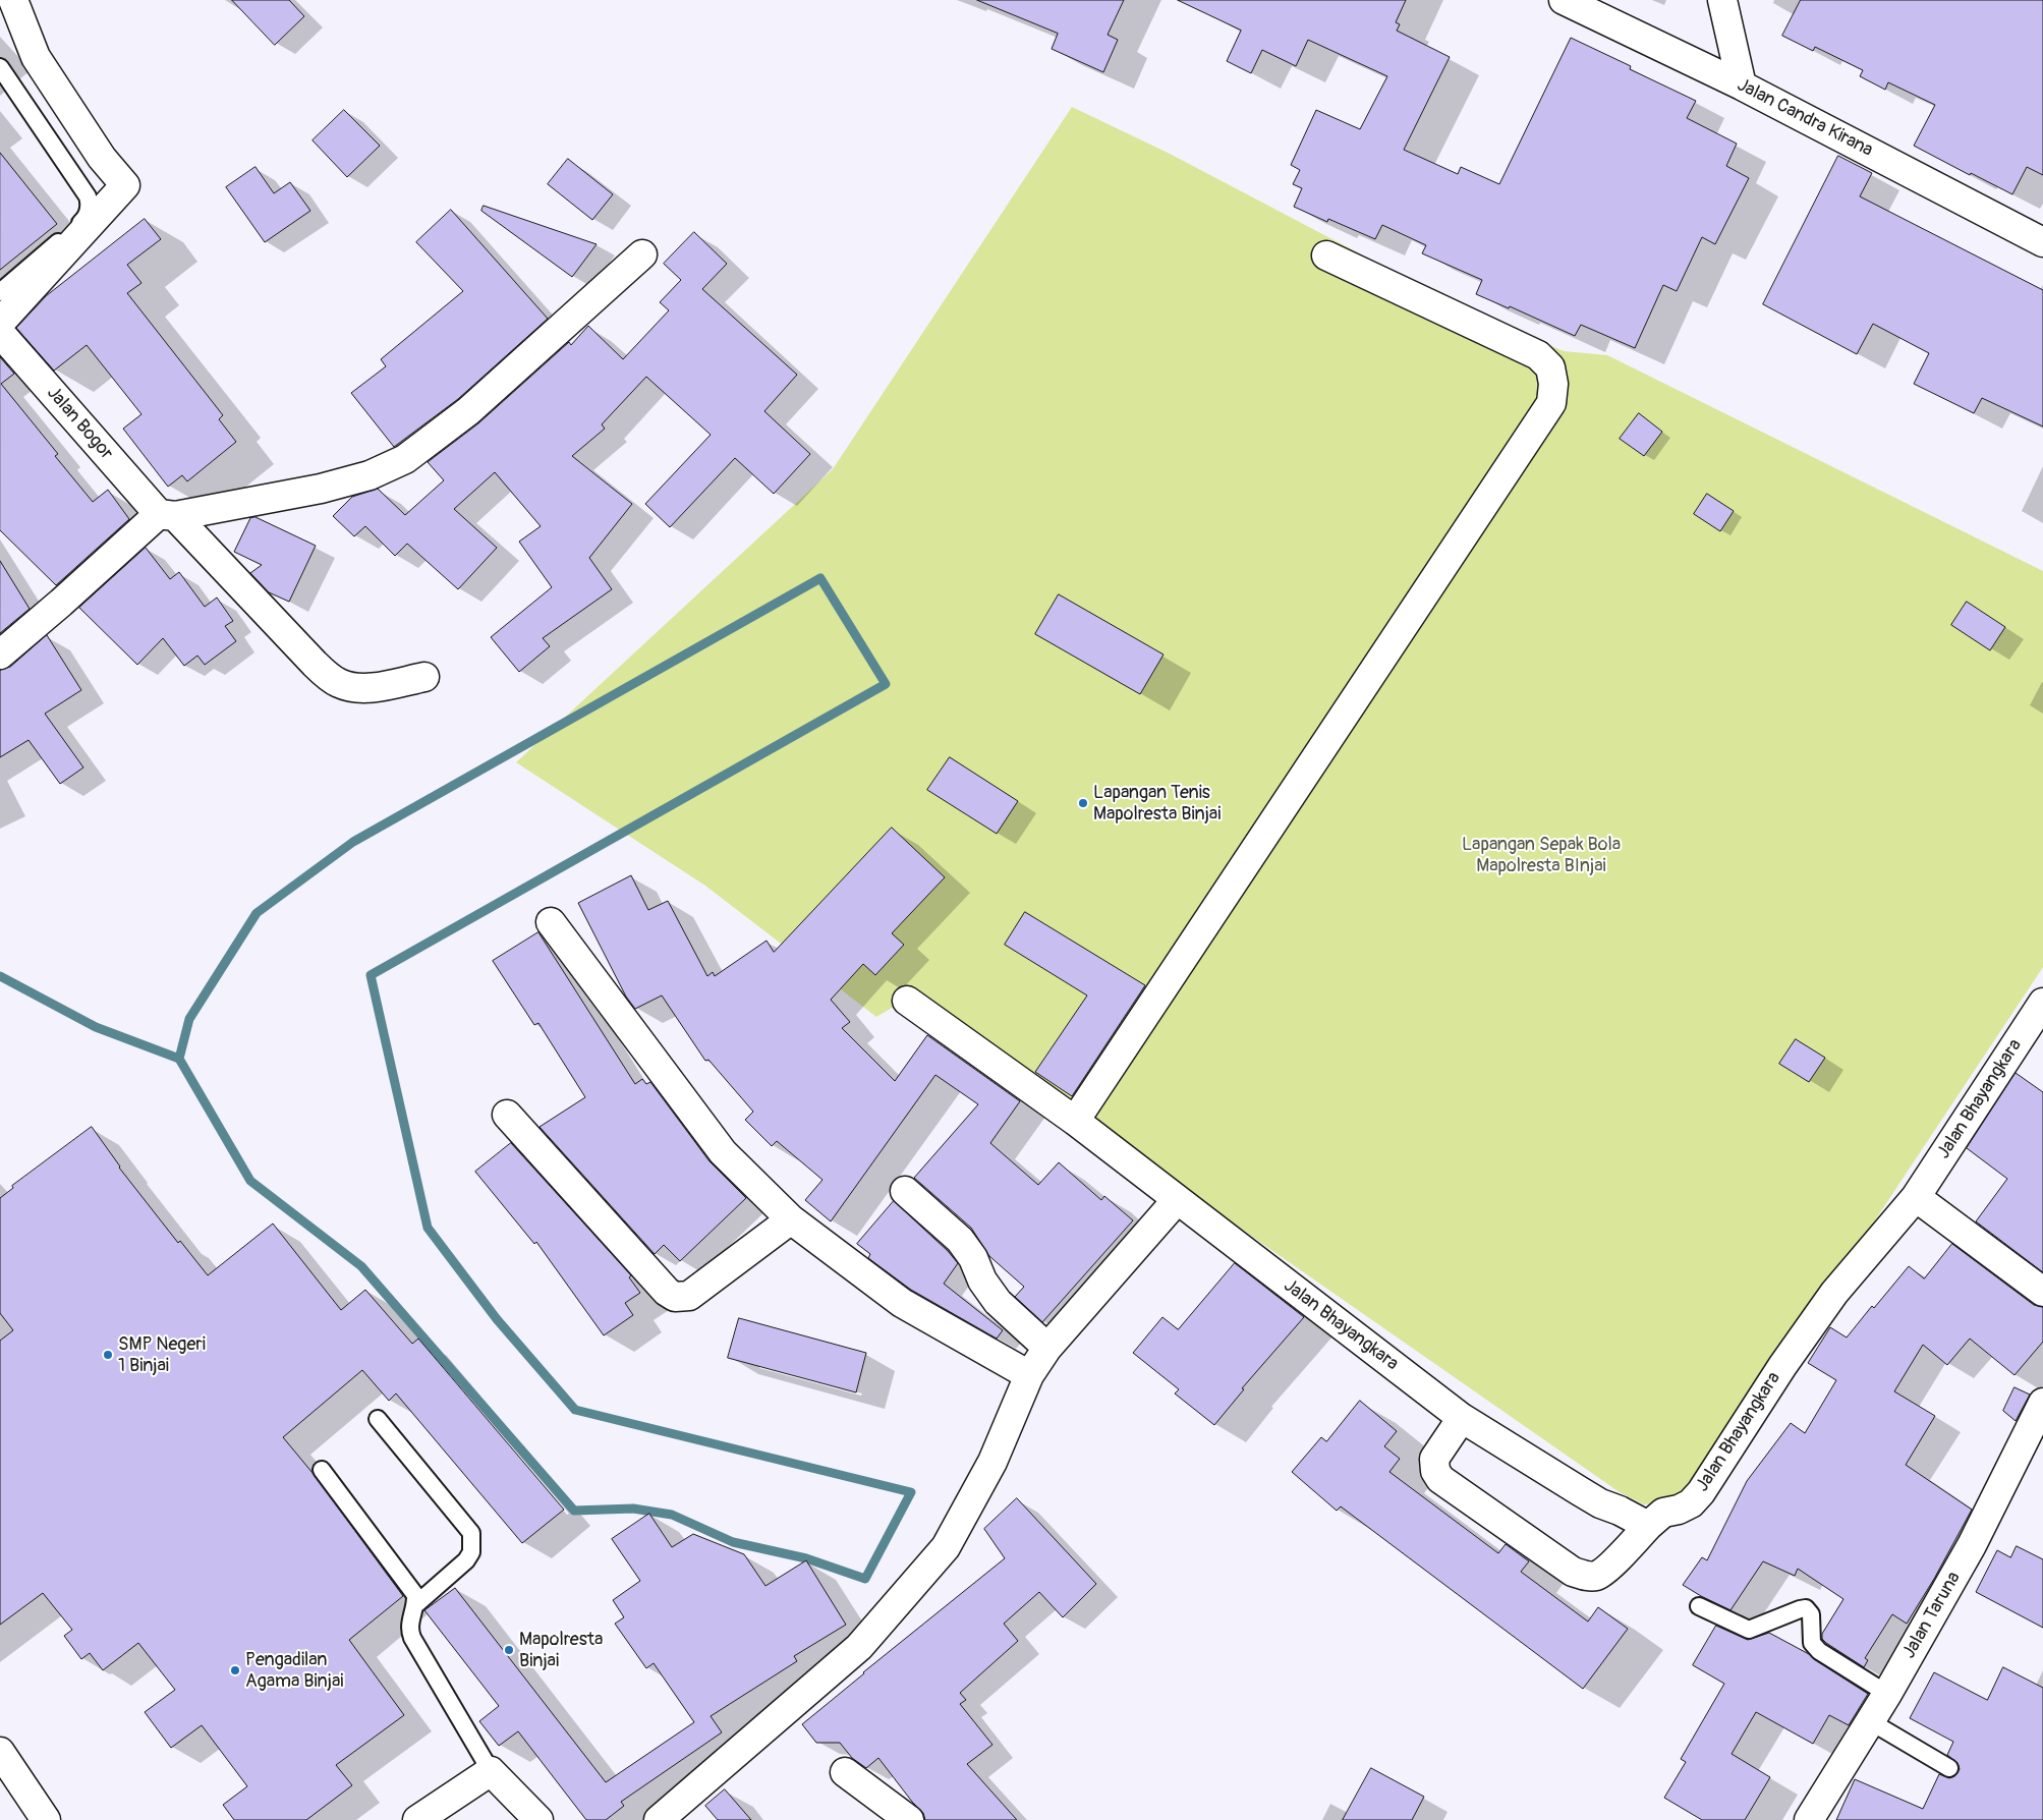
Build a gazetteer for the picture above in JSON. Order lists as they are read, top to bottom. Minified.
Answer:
{"streets":{"street":["Jalan Candra Kirana","Jalan Bogor","Jalan Bhayangkara","Jalan Taruna"]},"parks":["Lapangan Sepak Bola Mapolresta BInjai"],"places":["Lapangan Tenis Mapolresta Binjai","SMP Negeri 1 Binjai","Mapolresta Binjai","Pengadilan Agama Binjai"]}
